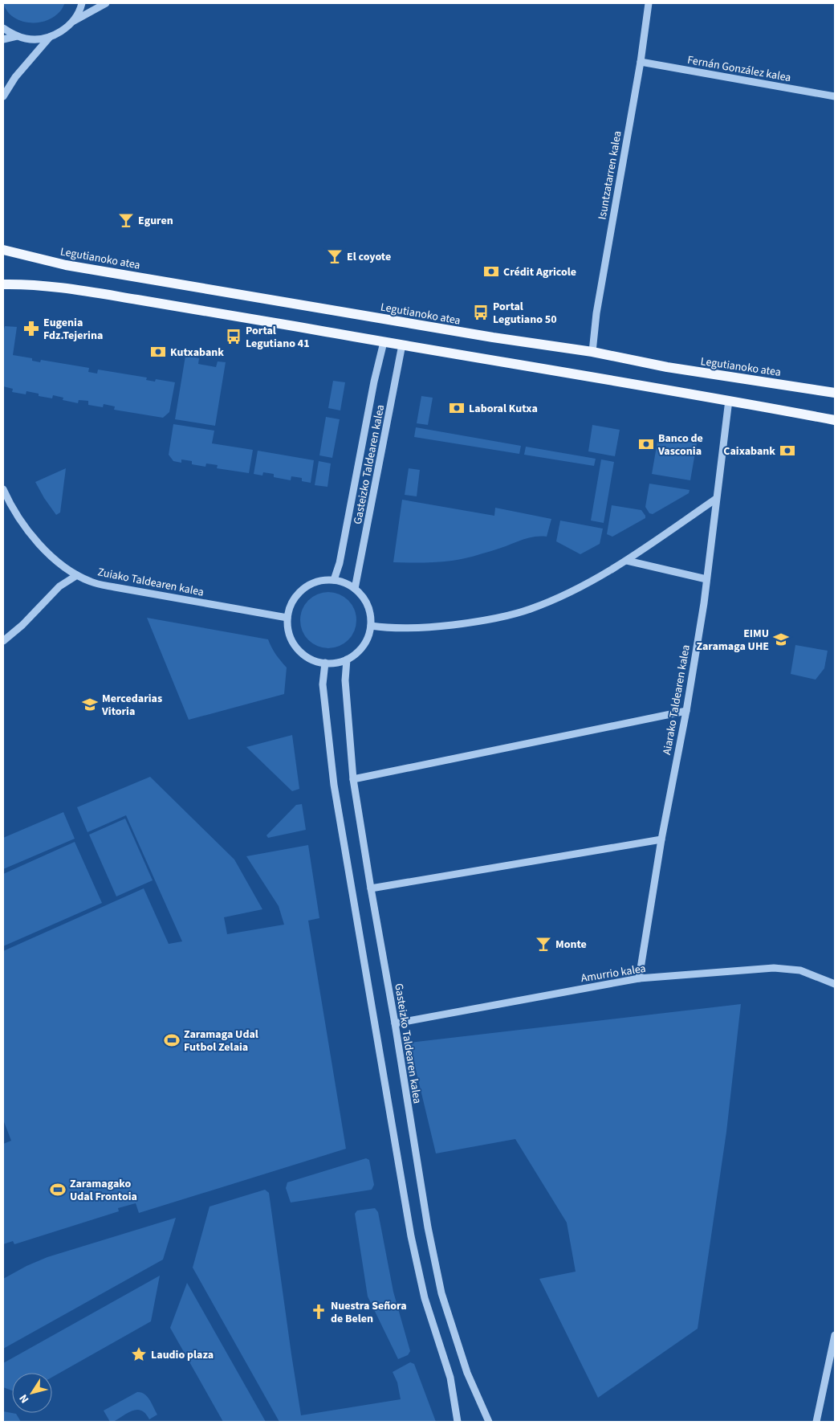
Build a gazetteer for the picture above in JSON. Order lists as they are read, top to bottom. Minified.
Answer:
{"streets":{"main road":["Legutianoko atea"],"street":["Fernán González kalea","Isuntzatarren kalea","Gasteizko Taldearen kalea","Zuiako Taldearen kalea","Aiarako Taldearen kalea","Amurrio kalea"]},"crossings":[["Fernán González kalea","Isuntzatarren kalea"],["Isuntzatarren kalea","Legutianoko atea"],["Gasteizko Taldearen kalea","Zuiako Taldearen kalea"],["Gasteizko Taldearen kalea","Amurrio kalea"],["Aiarako Taldearen kalea","Amurrio kalea"]],"places":{"bar":["Eguren","El coyote","Monte"],"bank":["Crédit Agricole","Kutxabank","Laboral Kutxa","Banco de Vasconia","Caixabank"],"bus stop":["Portal Legutiano 50","Portal Legutiano 41"],"pharmacy":["Eugenia Fdz.Tejerina"],"school or university":["EIMU Zaramaga UHE","Mercedarias Vitoria"],"sports":["Zaramaga Udal Futbol Zelaia","Zaramagako Udal Frontoia"],"church":["Nuestra Señora de Belen"],"place":["Laudio plaza"]},"north":"bottom left"}
